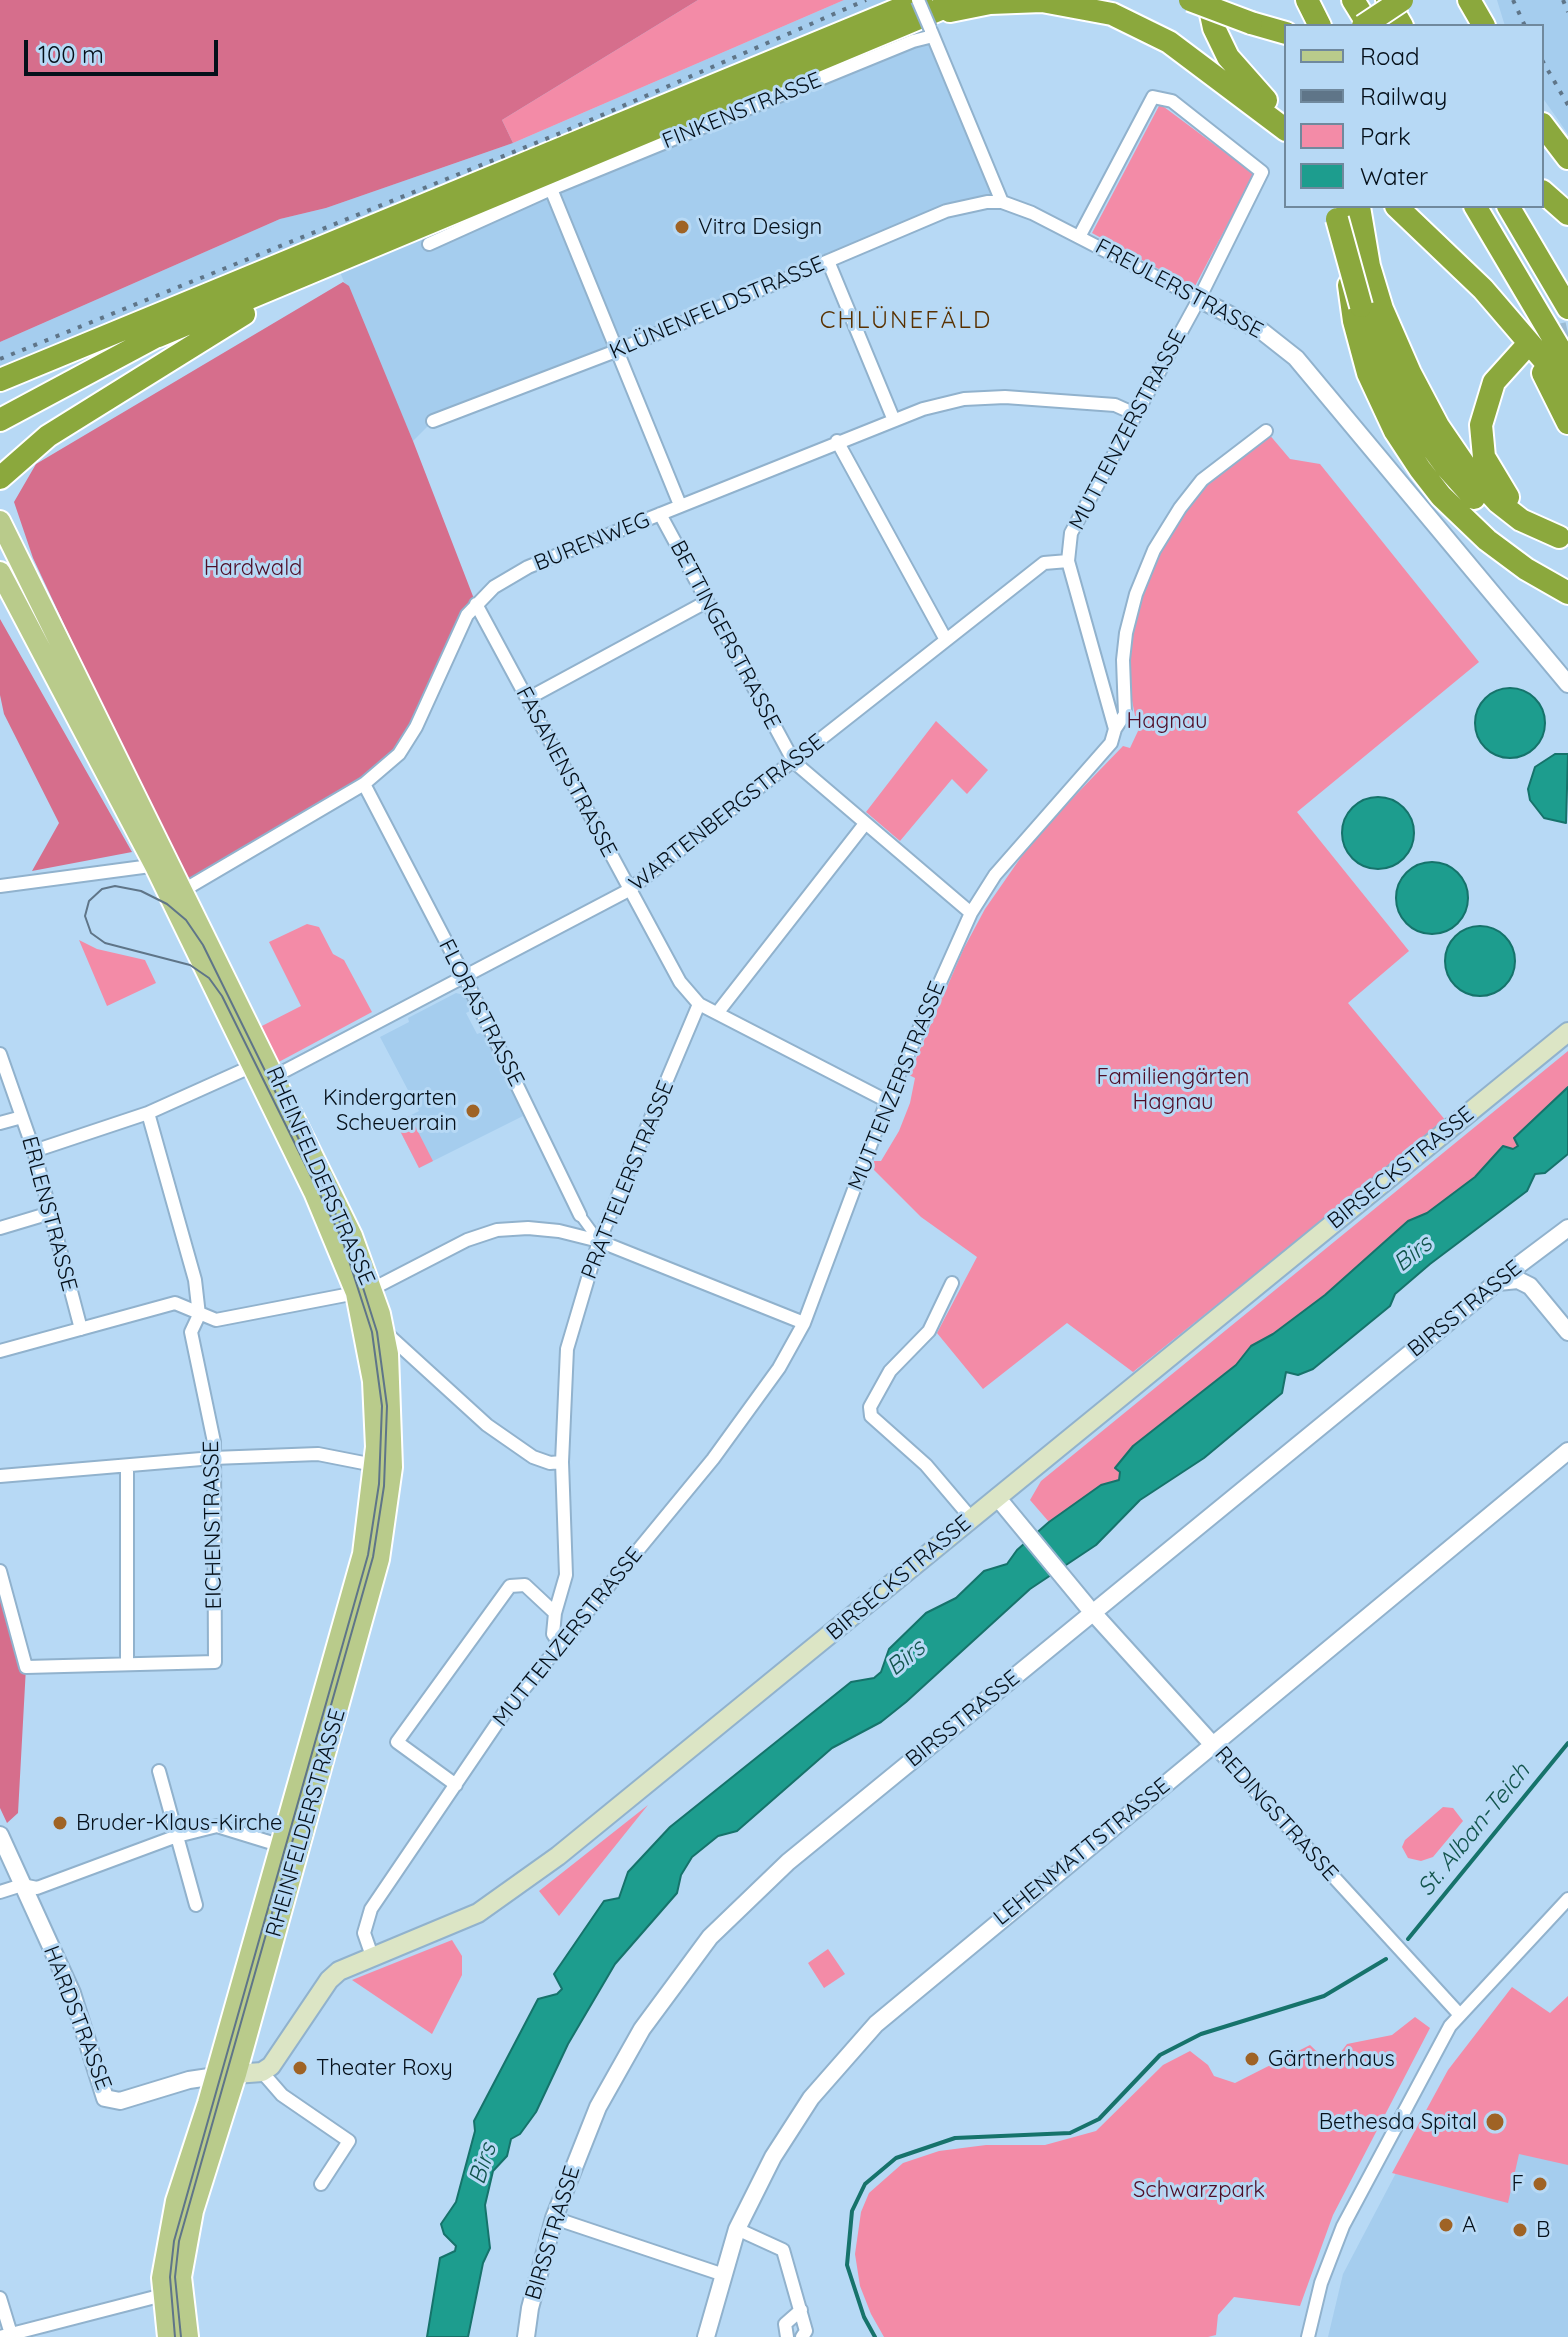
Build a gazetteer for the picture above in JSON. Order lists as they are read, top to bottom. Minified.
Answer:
{"streets":{"main road":["BIRSECKSTRASSE","RHEINFELDERSTRASSE"],"street":["FINKENSTRASSE","FREULERSTRASSE","KLÜNENFELDSTRASSE","MUTTENZERSTRASSE","BURENWEG","BETTINGERSTRASSE","FASANENSTRASSE","WARTENBERGSTRASSE","FLORASTRASSE","PRATTELERSTRASSE","ERLENSTRASSE","BIRSSTRASSE","EICHENSTRASSE","REDINGSTRASSE","LEHENMATTSTRASSE","HARDSTRASSE"]},"crossings":[["FREULERSTRASSE","KLÜNENFELDSTRASSE"],["FREULERSTRASSE","MUTTENZERSTRASSE"],["MUTTENZERSTRASSE","BURENWEG"],["MUTTENZERSTRASSE","BETTINGERSTRASSE"],["MUTTENZERSTRASSE","FASANENSTRASSE"],["MUTTENZERSTRASSE","WARTENBERGSTRASSE"],["MUTTENZERSTRASSE","BIRSECKSTRASSE"],["MUTTENZERSTRASSE","PRATTELERSTRASSE"],["BURENWEG","BETTINGERSTRASSE"],["BURENWEG","FASANENSTRASSE"],["BURENWEG","FLORASTRASSE"],["BURENWEG","RHEINFELDERSTRASSE"],["BETTINGERSTRASSE","WARTENBERGSTRASSE"],["FASANENSTRASSE","WARTENBERGSTRASSE"],["FASANENSTRASSE","PRATTELERSTRASSE"],["WARTENBERGSTRASSE","FLORASTRASSE"],["WARTENBERGSTRASSE","RHEINFELDERSTRASSE"],["WARTENBERGSTRASSE","ERLENSTRASSE"],["WARTENBERGSTRASSE","EICHENSTRASSE"],["FLORASTRASSE","PRATTELERSTRASSE"],["BIRSECKSTRASSE","REDINGSTRASSE"],["RHEINFELDERSTRASSE","HARDSTRASSE"],["BIRSSTRASSE","REDINGSTRASSE"],["REDINGSTRASSE","LEHENMATTSTRASSE"]],"districts":["CHLÜNEFÄLD"],"water":["Birs","St. Alban-Teich"],"parks":["Hardwald","Hagnau","Familiengärten Hagnau","Schwarzpark"],"places":["Vitra Design","Kindergarten Scheuerrain","Bruder-Klaus-Kirche","Gärtnerhaus","Theater Roxy","Bethesda Spital","F","A","B"],"legend":["Road","Railway","Park","Water"],"scale_bar":"100 m"}
